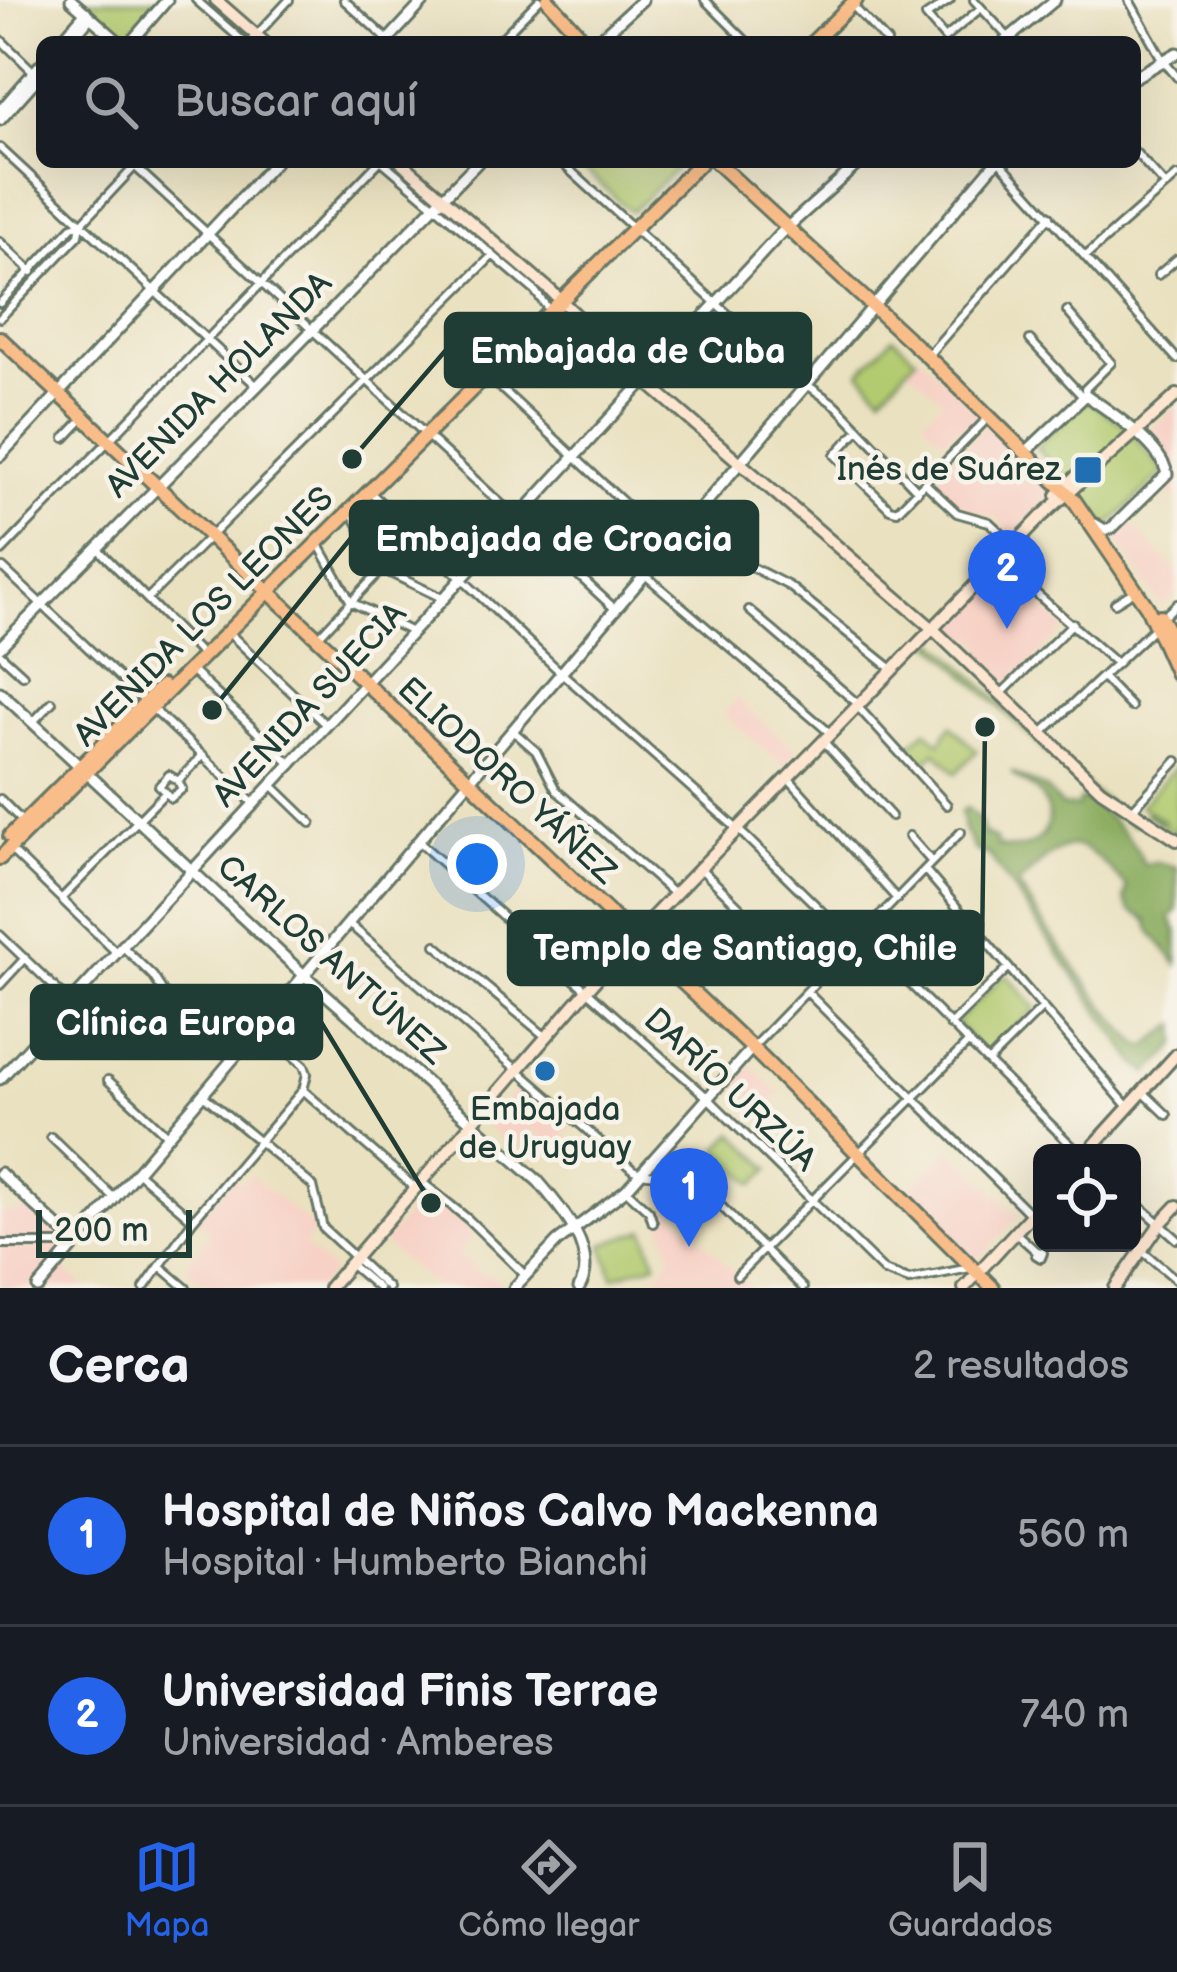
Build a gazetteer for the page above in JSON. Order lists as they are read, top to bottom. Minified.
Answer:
{"streets":{"main road":["AVENIDA LOS LEONES","ELIODORO YÁÑEZ"],"street":["AVENIDA HOLANDA","AVENIDA SUECIA","CARLOS ANTÚNEZ","DARÍO URZÚA"]},"crossings":[["AVENIDA HOLANDA","ELIODORO YÁÑEZ"],["AVENIDA LOS LEONES","ELIODORO YÁÑEZ"],["AVENIDA LOS LEONES","CARLOS ANTÚNEZ"],["AVENIDA SUECIA","ELIODORO YÁÑEZ"],["AVENIDA SUECIA","CARLOS ANTÚNEZ"],["ELIODORO YÁÑEZ","DARÍO URZÚA"]],"places":{"other":["Embajada de Cuba","Embajada de Croacia","Templo de Santiago, Chile","Embajada de Uruguay","Clínica Europa"],"transit":["Inés de Suárez"]},"scale_bar":"200 m","page":{"search":"Buscar aquí","pins":["2","1"],"scale":"200 m","heading":["Cerca","2 resultados"],"list":[{"mark":"1","name":"Hospital de Niños Calvo Mackenna","note":"Hospital · Humberto Bianchi","value":"560 m"},{"mark":"2","name":"Universidad Finis Terrae","note":"Universidad · Amberes","value":"740 m"}],"nav":["Mapa","Cómo llegar","Guardados"]}}
